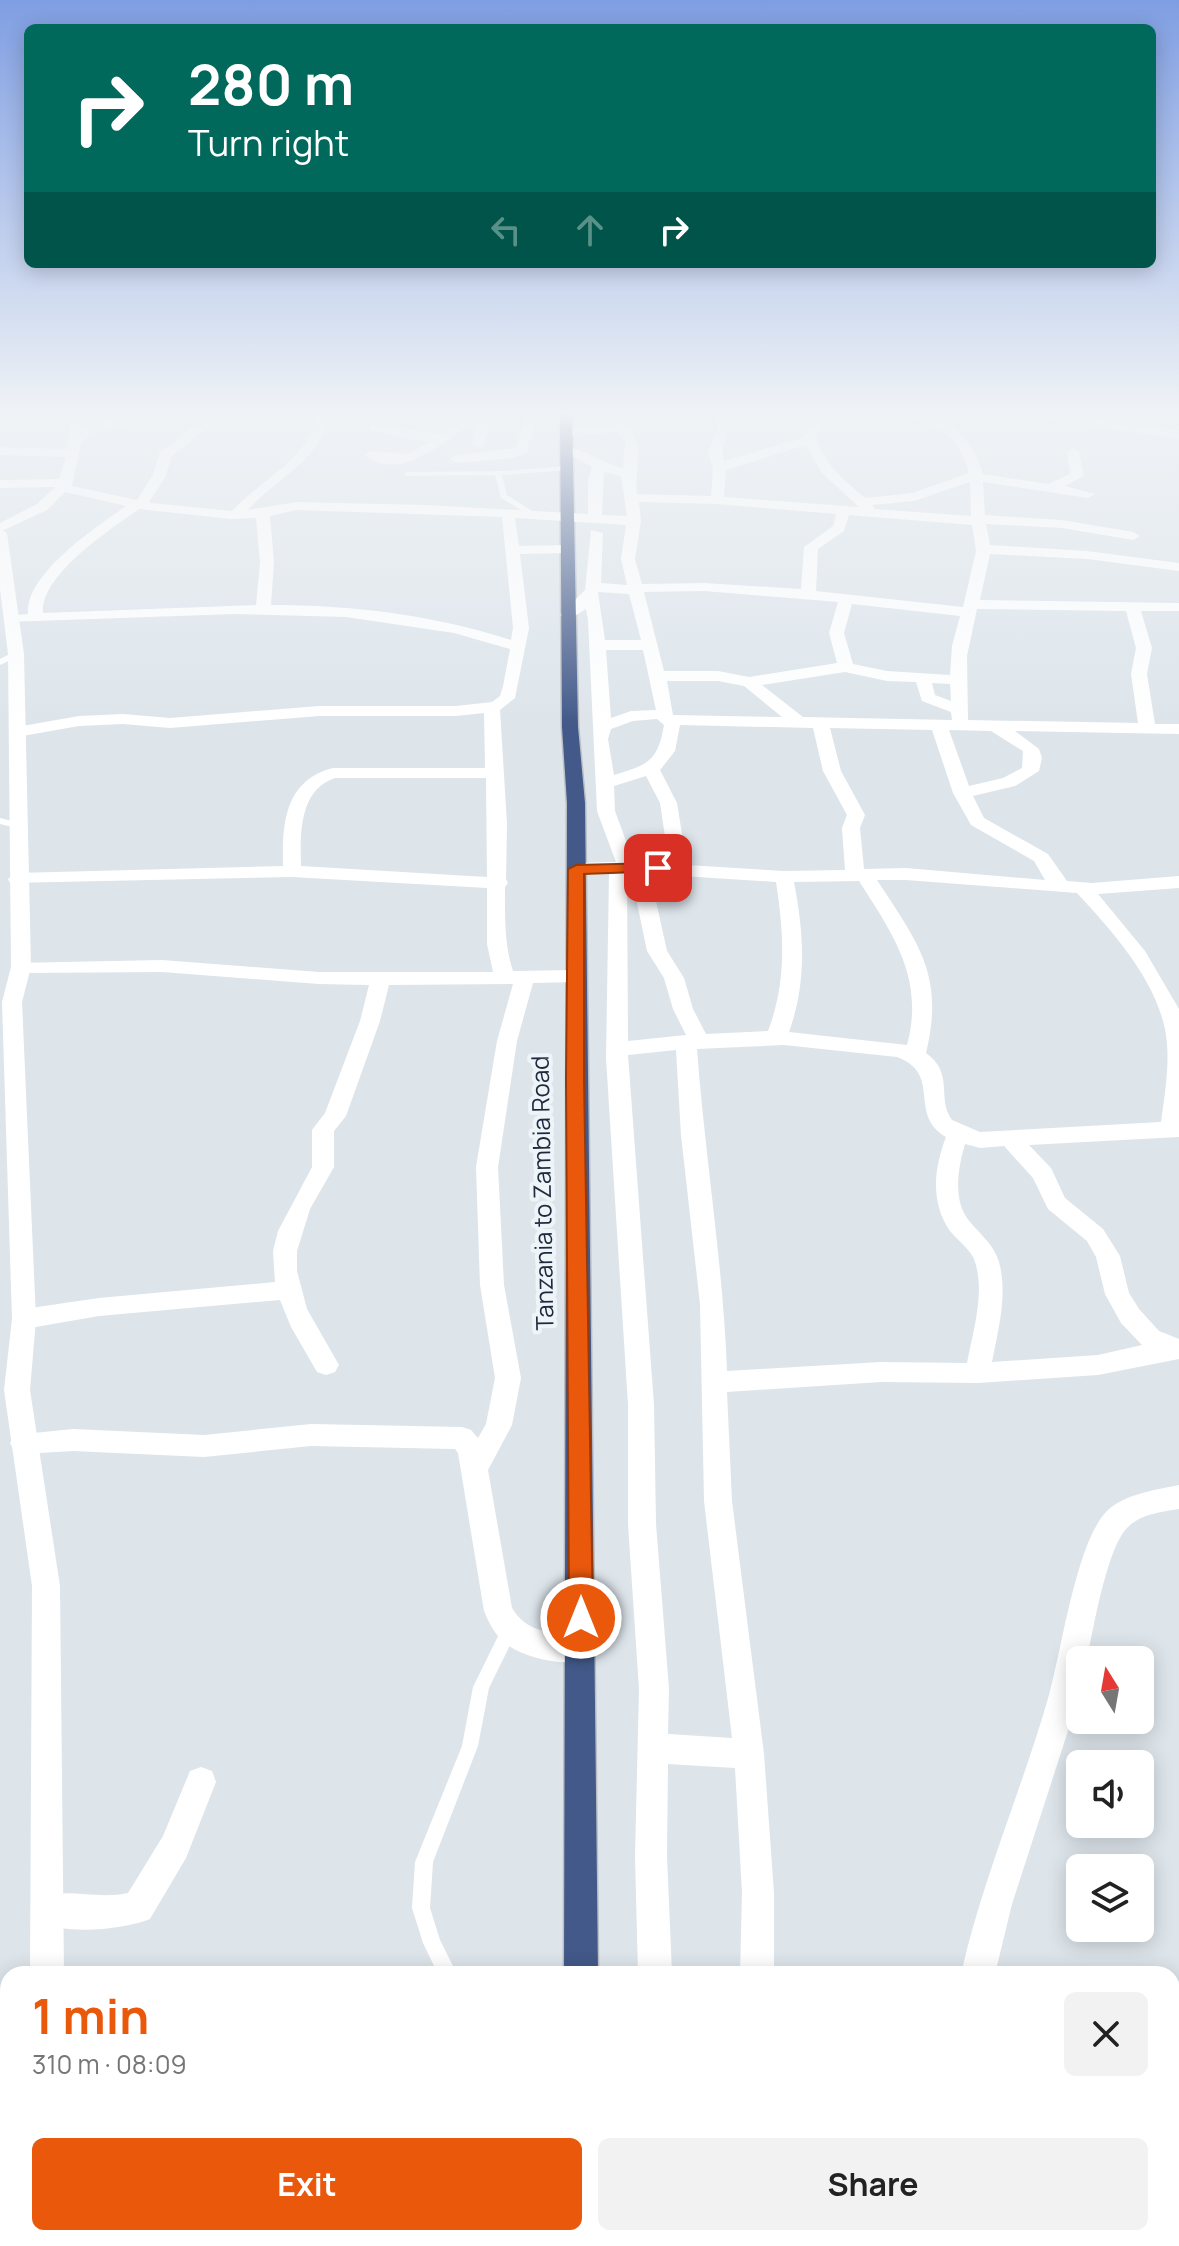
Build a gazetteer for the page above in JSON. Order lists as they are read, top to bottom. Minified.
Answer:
{"streets":{"highway":["Tanzania to Zambia Road"]},"north":"top","page":{"turn":["280 m","Turn right"],"heading":["1 min","310 m · 08:09"],"buttons":["Exit","Share"]}}
